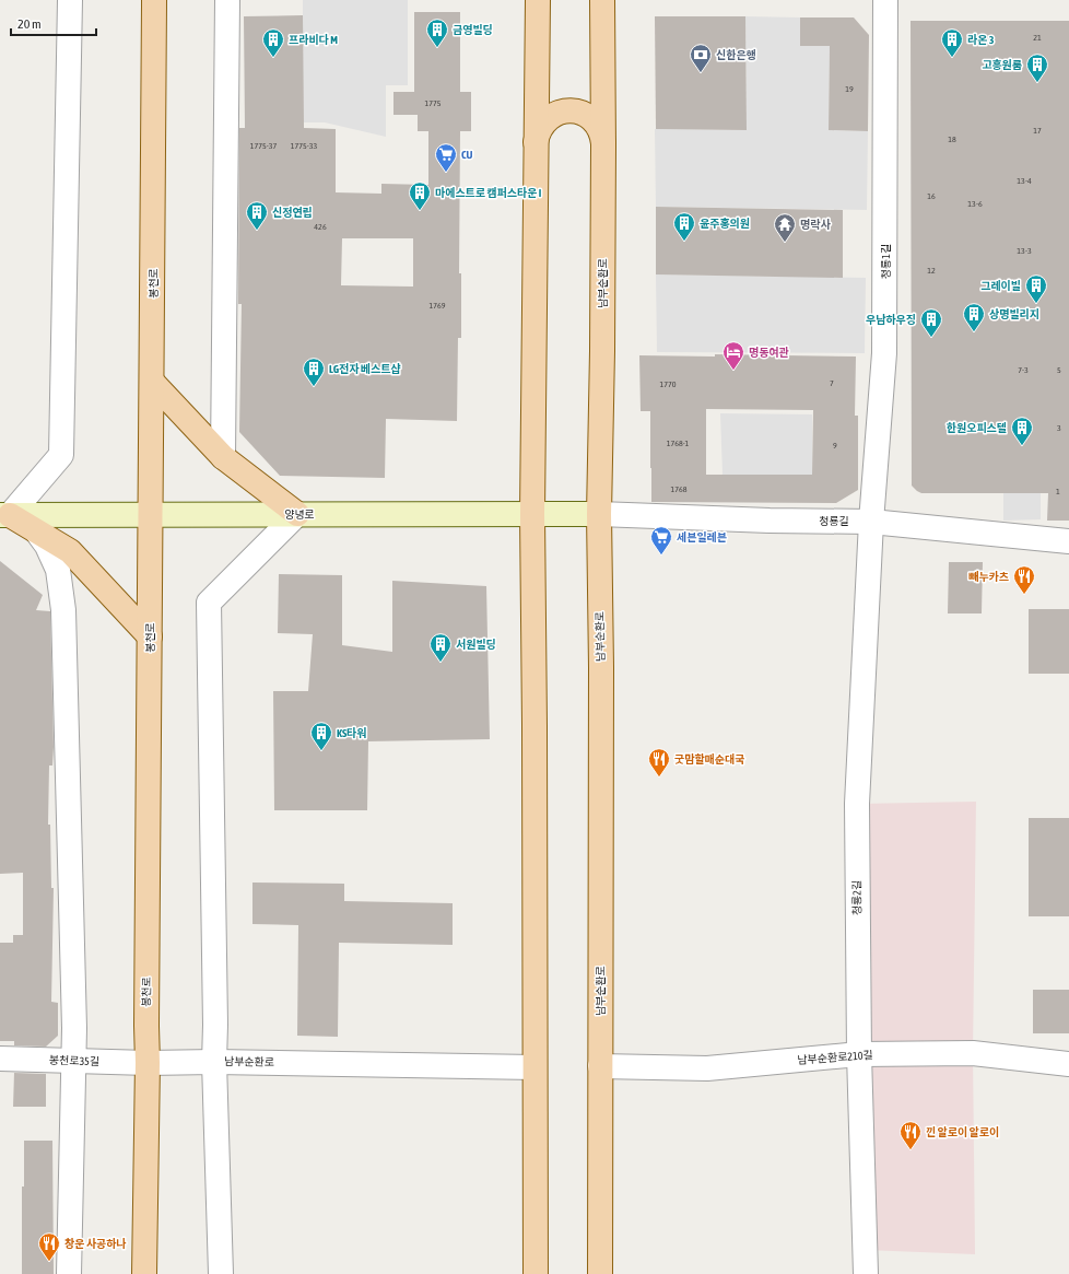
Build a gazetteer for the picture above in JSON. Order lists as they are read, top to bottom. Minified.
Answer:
{"streets":{"main road":["봉천로","남부순환로","양녕로"],"street":["청룡1길","청룡길","청룡2길","남부순환로210길","봉천로35길"]},"crossings":[["청룡1길","청룡길"],["청룡1길","청룡2길"],["봉천로","남부순환로"],["봉천로","양녕로"],["봉천로","봉천로35길"],["남부순환로","양녕로"],["남부순환로","청룡길"],["남부순환로","남부순환로210길"],["남부순환로","봉천로35길"],["양녕로","청룡길"],["청룡길","청룡2길"],["청룡2길","남부순환로210길"]],"places":{"building":["금영빌딩","프라비다 M","라온 3","고흥원룸","마에스트로 캠퍼스타운 I","신정연립","윤주홍의원","그레이빌","상명빌리지","우남하우징","LG전자 베스트샵","한원오피스텔","서원빌딩","KS타워"],"bank":["신한은행"],"supermarket":["CU","세븐일레븐"],"temple":["명락사"],"hotel":["명동여관"],"restaurant":["빼누카츠","굿맘할매순대국","낀 알로이 알로이","창운 사공하나"]},"house_numbers":["21","19","1775","17","18","1775-37","1775-33","13-4","16","13-6","426","13-3","12","1769","7-3","5","7","1770","3","1768-1","9","1768","1"],"scale_bar":"20 m"}
